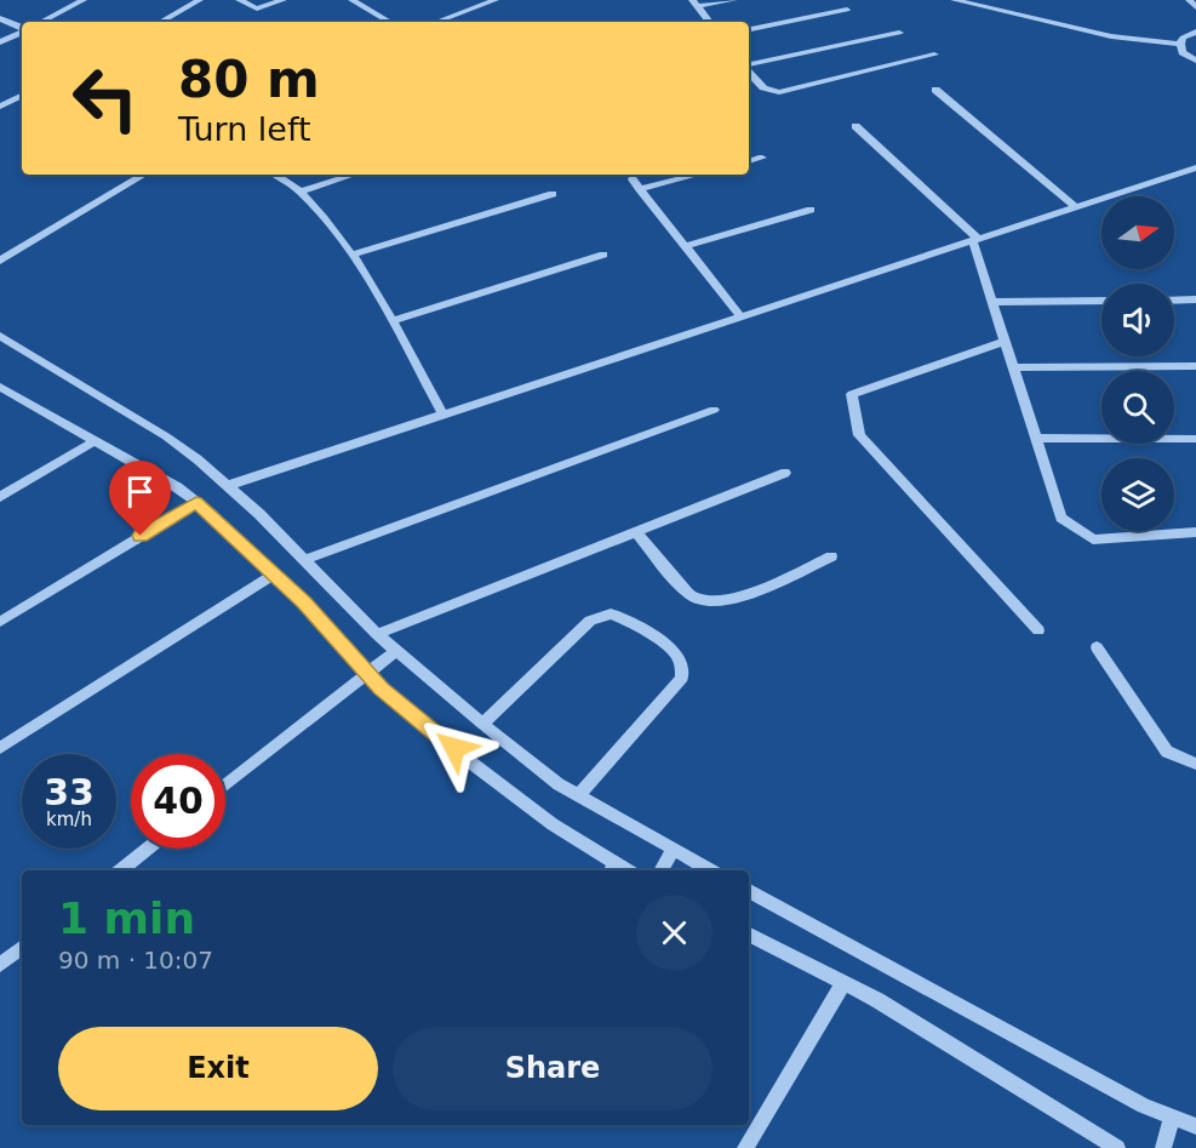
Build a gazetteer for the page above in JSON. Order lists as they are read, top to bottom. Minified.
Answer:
{"north":"right","page":{"turn":["80 m","Turn left"],"speed":"33 km/h","limit":"40","heading":["1 min","90 m · 10:07"],"buttons":["Exit","Share"]}}
